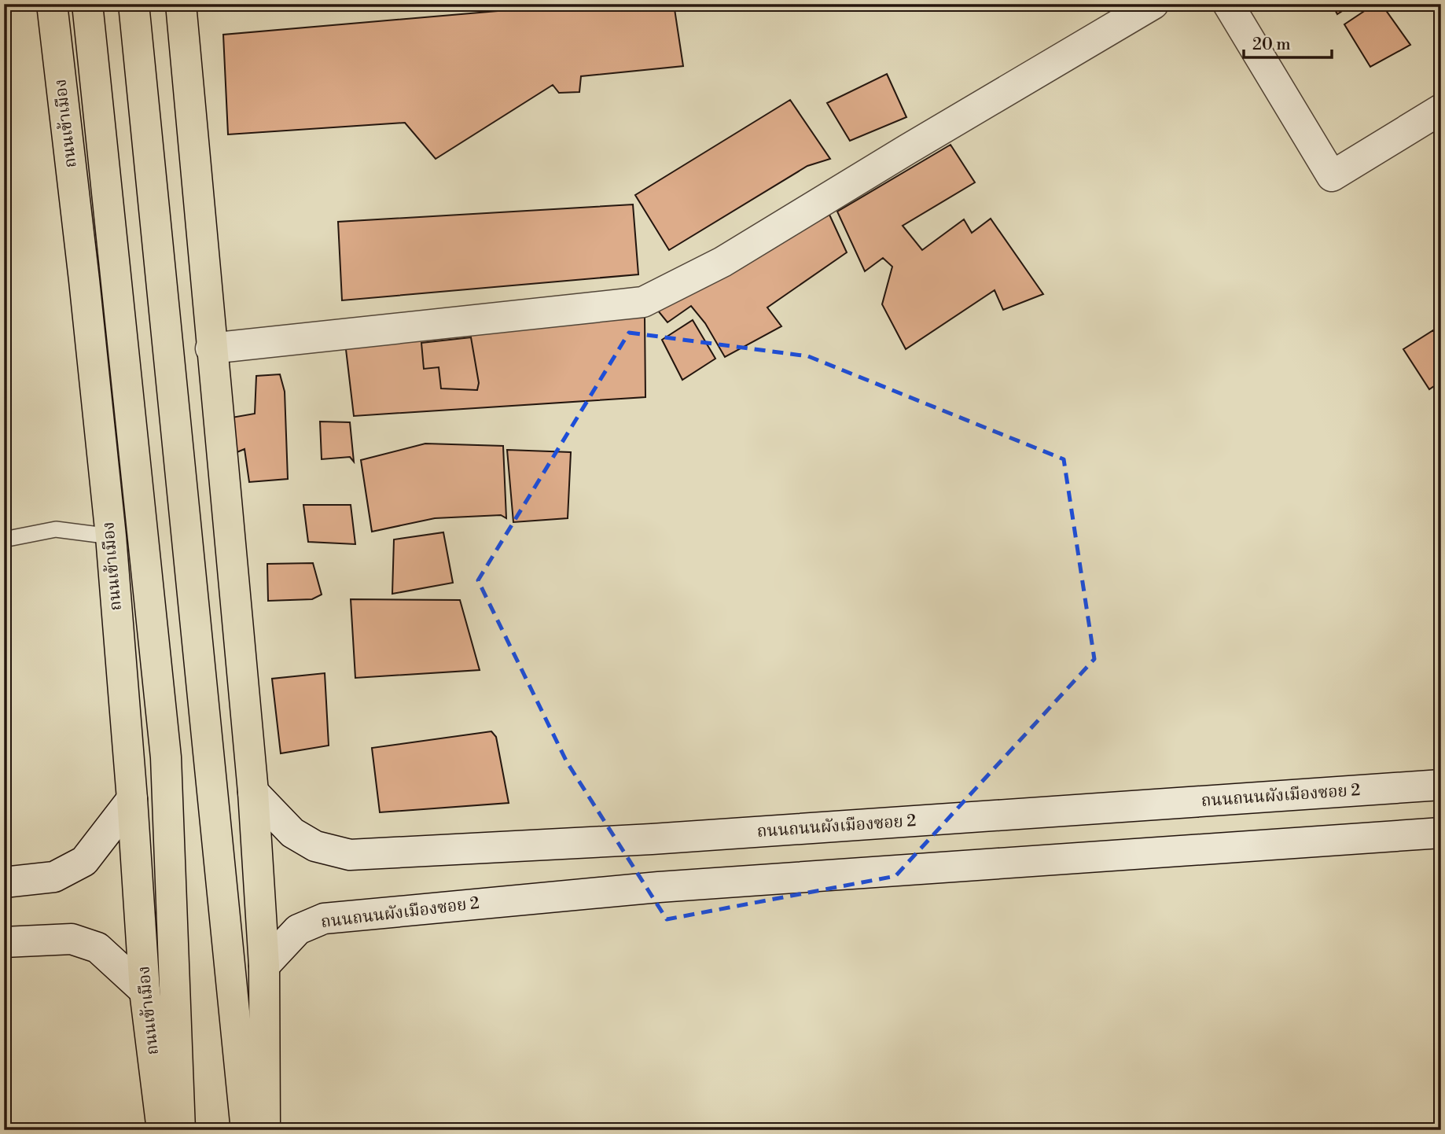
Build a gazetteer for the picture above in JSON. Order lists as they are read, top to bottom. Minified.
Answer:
{"streets":{"main road":["ถนนเข้าเมือง"],"street":["ถนนถนนผังเมืองซอย 2"]},"scale_bar":"20 m"}
